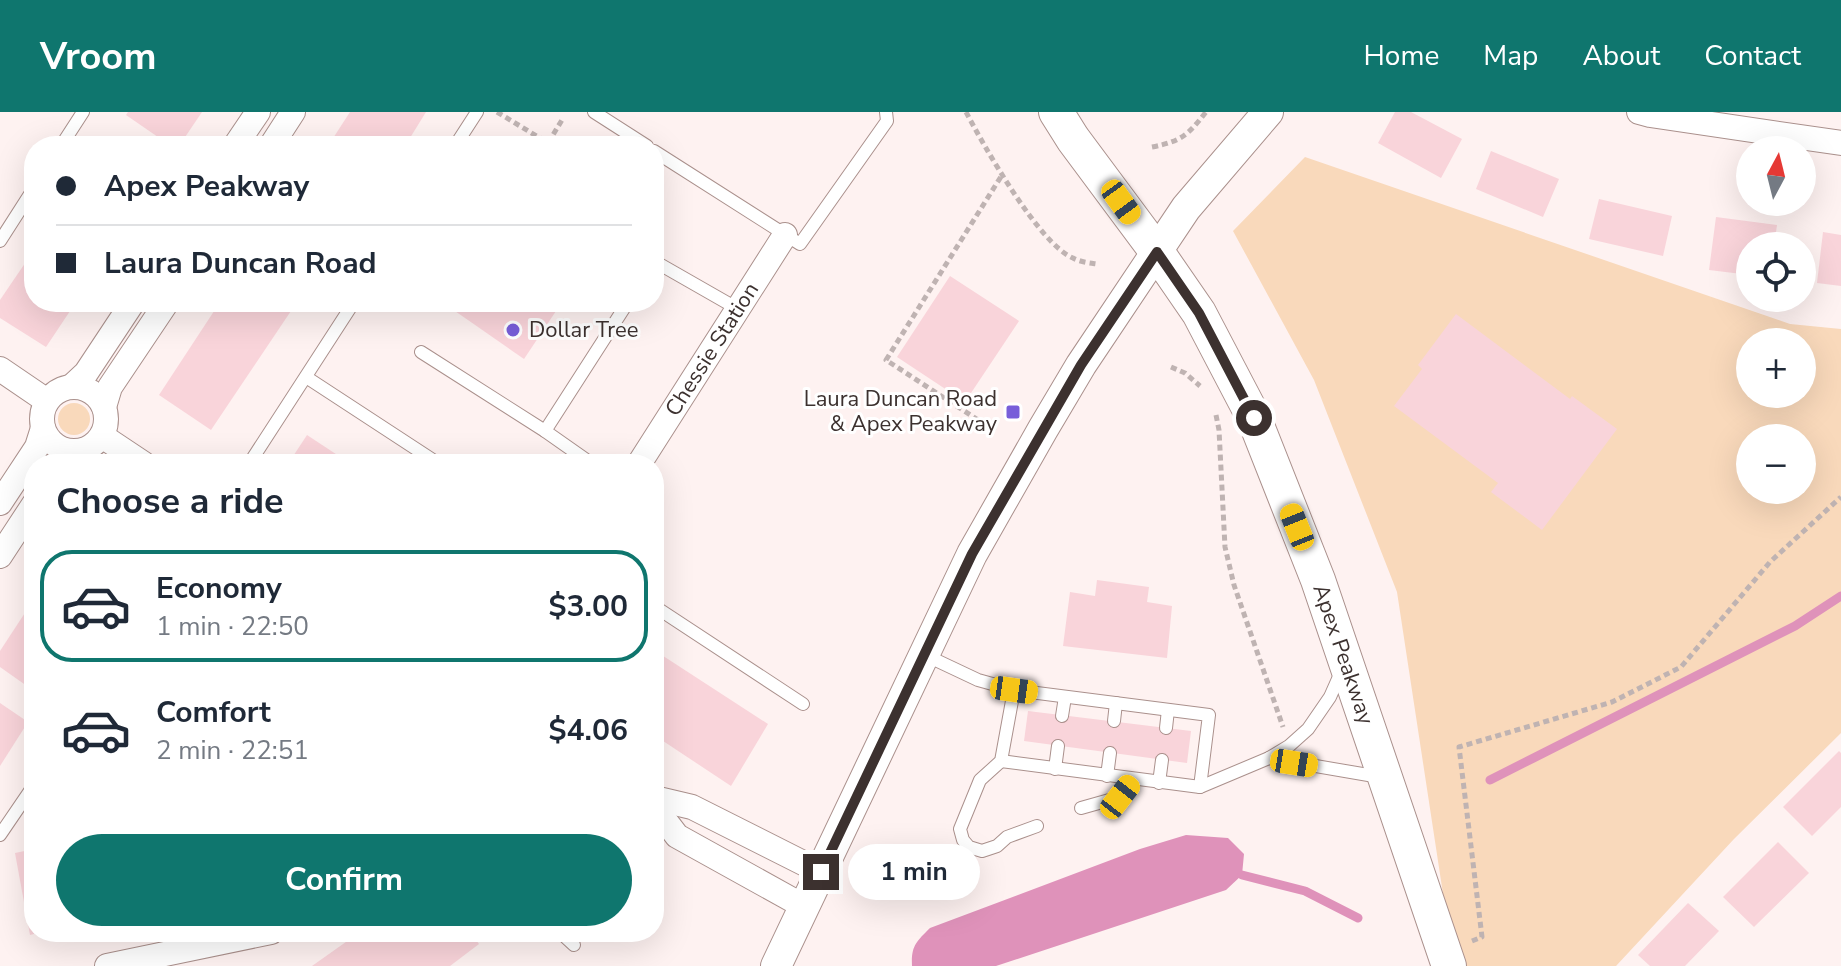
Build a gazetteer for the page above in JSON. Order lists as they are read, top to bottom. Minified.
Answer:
{"streets":{"main road":["Apex Peakway"],"street":["Chessie Station"]},"places":{"other":["Dollar Tree"],"transit":["Laura Duncan Road & Apex Peakway"]},"north":"top","page":{"header":"Vroom","nav":["Home","Map","About","Contact"],"map_buttons":["+","−"],"banner":["Apex Peakway","Laura Duncan Road"],"heading":"Choose a ride","list":[{"name":"Economy","note":"1 min · 22:50","value":"$3.00"},{"name":"Comfort","note":"2 min · 22:51","value":"$4.06"}],"buttons":"Confirm","bubble":"1 min"}}
